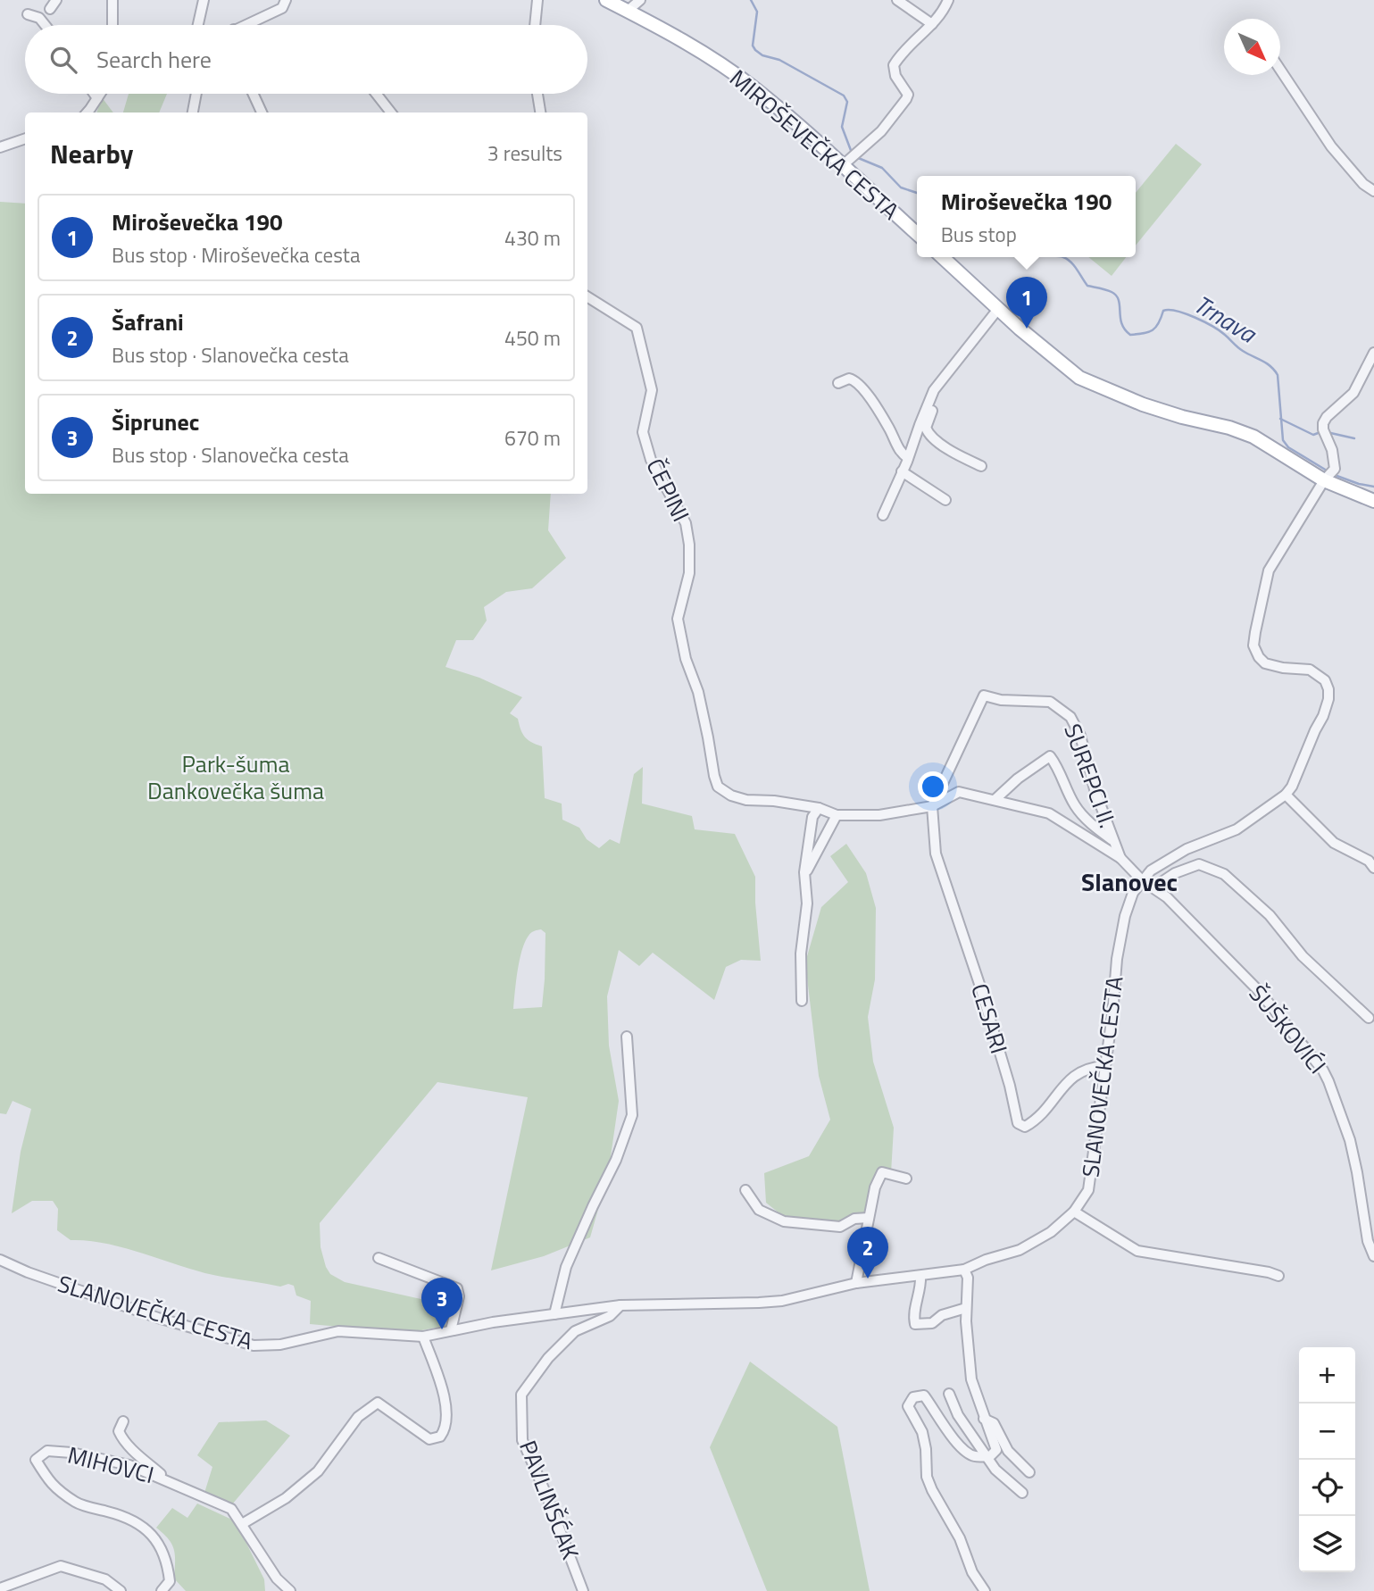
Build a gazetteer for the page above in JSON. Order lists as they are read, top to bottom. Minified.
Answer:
{"streets":{"main road":["MIROŠEVEČKA CESTA"],"street":["ČEPINI","SUREPCI II.","CESARI","ŠUŠKOVIĆI","SLANOVEČKA CESTA","MIHOVCI","PAVLINŠĆAK"]},"crossings":[["SUREPCI II.","CESARI"],["CESARI","SLANOVEČKA CESTA"],["ŠUŠKOVIĆI","SLANOVEČKA CESTA"],["SLANOVEČKA CESTA","PAVLINŠĆAK"]],"districts":["Slanovec"],"water":["Trnava"],"parks":["Park-šuma Dankovečka šuma"],"north":"bottom right","page":{"search":"Search here","heading":["Nearby","3 results"],"popup":["Miroševečka 190","Bus stop"],"list":[{"mark":"1","name":"Miroševečka 190","note":"Bus stop · Miroševečka cesta","value":"430 m"},{"mark":"2","name":"Šafrani","note":"Bus stop · Slanovečka cesta","value":"450 m"},{"mark":"3","name":"Šiprunec","note":"Bus stop · Slanovečka cesta","value":"670 m"}],"pins":["1","2","3"],"map_buttons":["+","−"]}}
